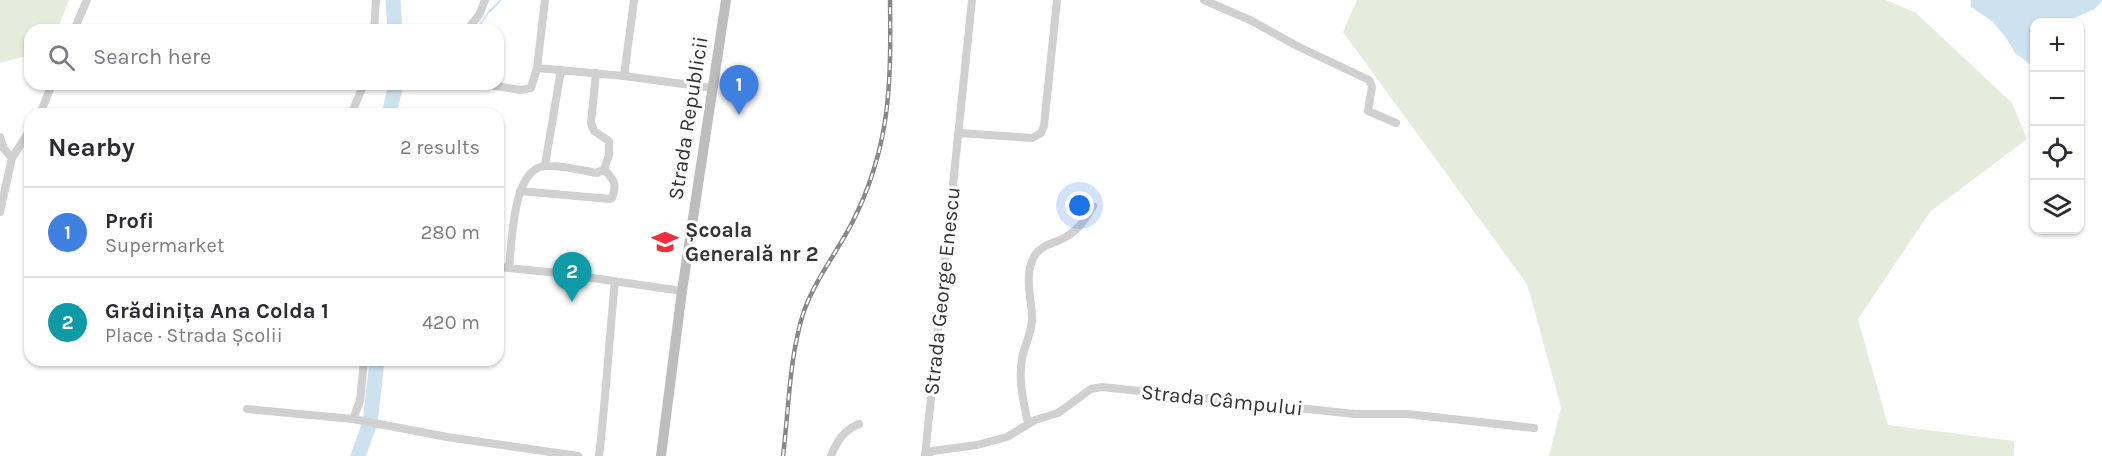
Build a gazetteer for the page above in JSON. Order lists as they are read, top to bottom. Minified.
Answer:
{"streets":{"street":["Strada Republicii","Strada George Enescu","Strada Câmpului"]},"crossings":[["Strada George Enescu","Strada Câmpului"]],"places":{"school or university":["Școala Generală nr 2"]},"page":{"map_buttons":["+","−"],"search":"Search here","pins":["1","2"],"heading":["Nearby","2 results"],"list":[{"mark":"1","name":"Profi","note":"Supermarket","value":"280 m"},{"mark":"2","name":"Grădinița Ana Colda 1","note":"Place · Strada Școlii","value":"420 m"}]}}
